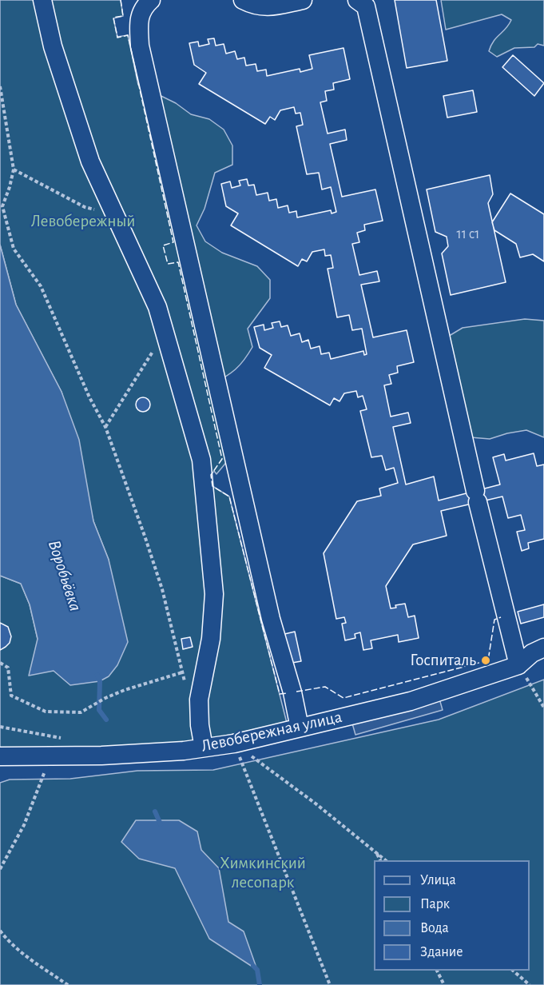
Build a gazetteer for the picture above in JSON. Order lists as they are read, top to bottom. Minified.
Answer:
{"streets":{"street":["Левобережная улица"]},"water":["Воробьёвка"],"parks":["Левобережный","Химкинский лесопарк"],"places":["Госпиталь"],"house_numbers":["11 с1"],"legend":["Улица","Парк","Вода","Здание"]}
